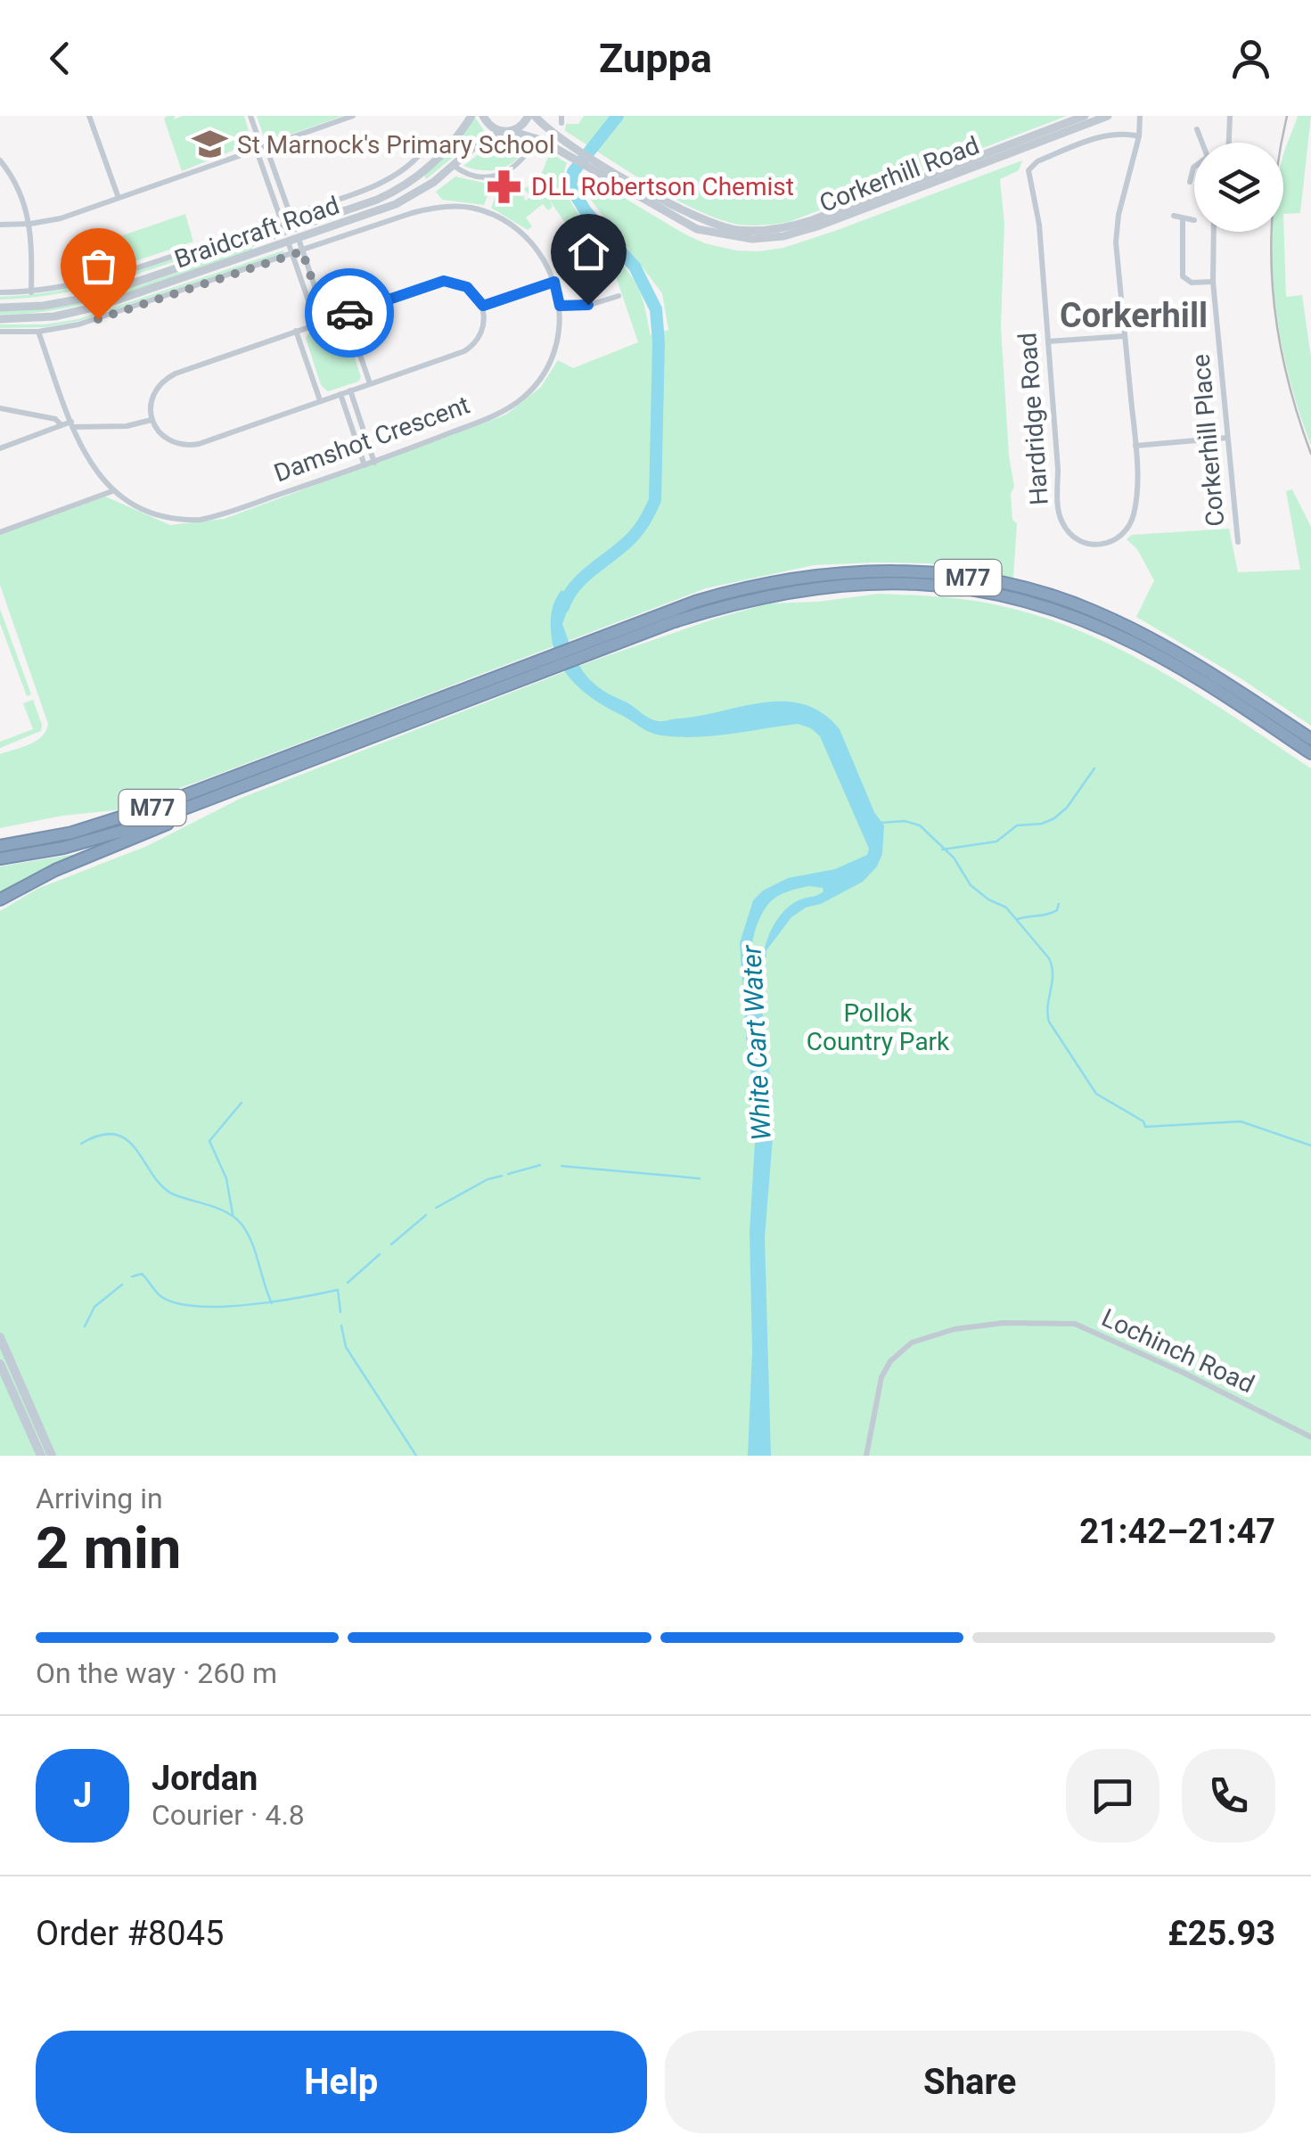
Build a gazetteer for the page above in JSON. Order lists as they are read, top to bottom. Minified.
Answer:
{"streets":{"highway":["M77"],"street":["Corkerhill Road","Braidcraft Road","Hardridge Road","Damshot Crescent","Corkerhill Place","Lochinch Road"]},"crossings":[["Corkerhill Road","Braidcraft Road"],["Braidcraft Road","Damshot Crescent"]],"districts":["Corkerhill"],"water":["White Cart Water"],"parks":["Pollok Country Park"],"places":{"school or university":["St Marnock's Primary School"],"pharmacy":["DLL Robertson Chemist"]},"page":{"header":"Zuppa","heading":["2 min","Arriving in","21:42–21:47"],"panel":["Jordan","Courier · 4.8","Order #8045","£25.93"],"bar":"On the way · 260 m","round":"J","buttons":["Help","Share"]}}
